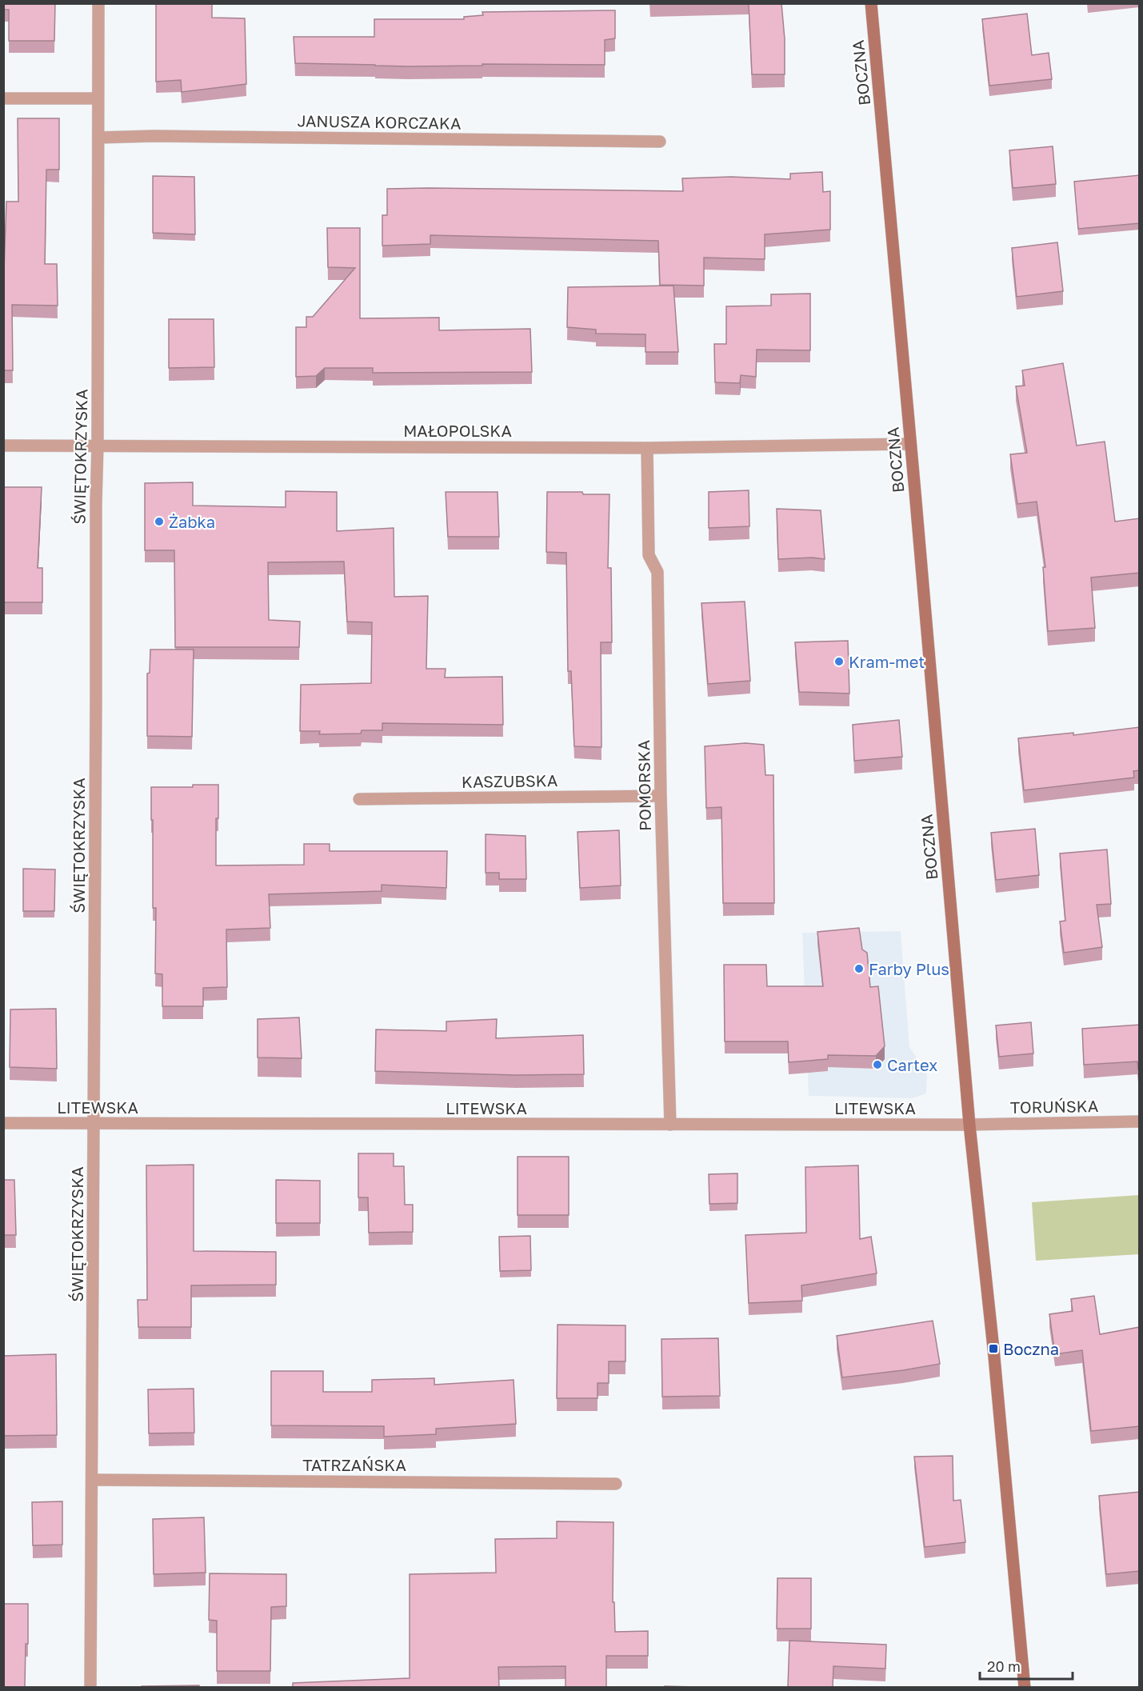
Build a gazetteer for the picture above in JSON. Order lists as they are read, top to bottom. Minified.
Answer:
{"streets":{"street":["BOCZNA","JANUSZA KORCZAKA","MAŁOPOLSKA","ŚWIĘTOKRZYSKA","KASZUBSKA","POMORSKA","TORUŃSKA","LITEWSKA","TATRZAŃSKA"]},"crossings":[["BOCZNA","MAŁOPOLSKA"],["BOCZNA","TORUŃSKA"],["BOCZNA","LITEWSKA"],["JANUSZA KORCZAKA","ŚWIĘTOKRZYSKA"],["MAŁOPOLSKA","ŚWIĘTOKRZYSKA"],["MAŁOPOLSKA","POMORSKA"],["ŚWIĘTOKRZYSKA","LITEWSKA"],["ŚWIĘTOKRZYSKA","TATRZAŃSKA"],["KASZUBSKA","POMORSKA"],["POMORSKA","LITEWSKA"],["TORUŃSKA","LITEWSKA"]],"places":{"other":["Żabka","Kram-met","Farby Plus","Cartex"],"transit":["Boczna"]},"scale_bar":"20 m"}
